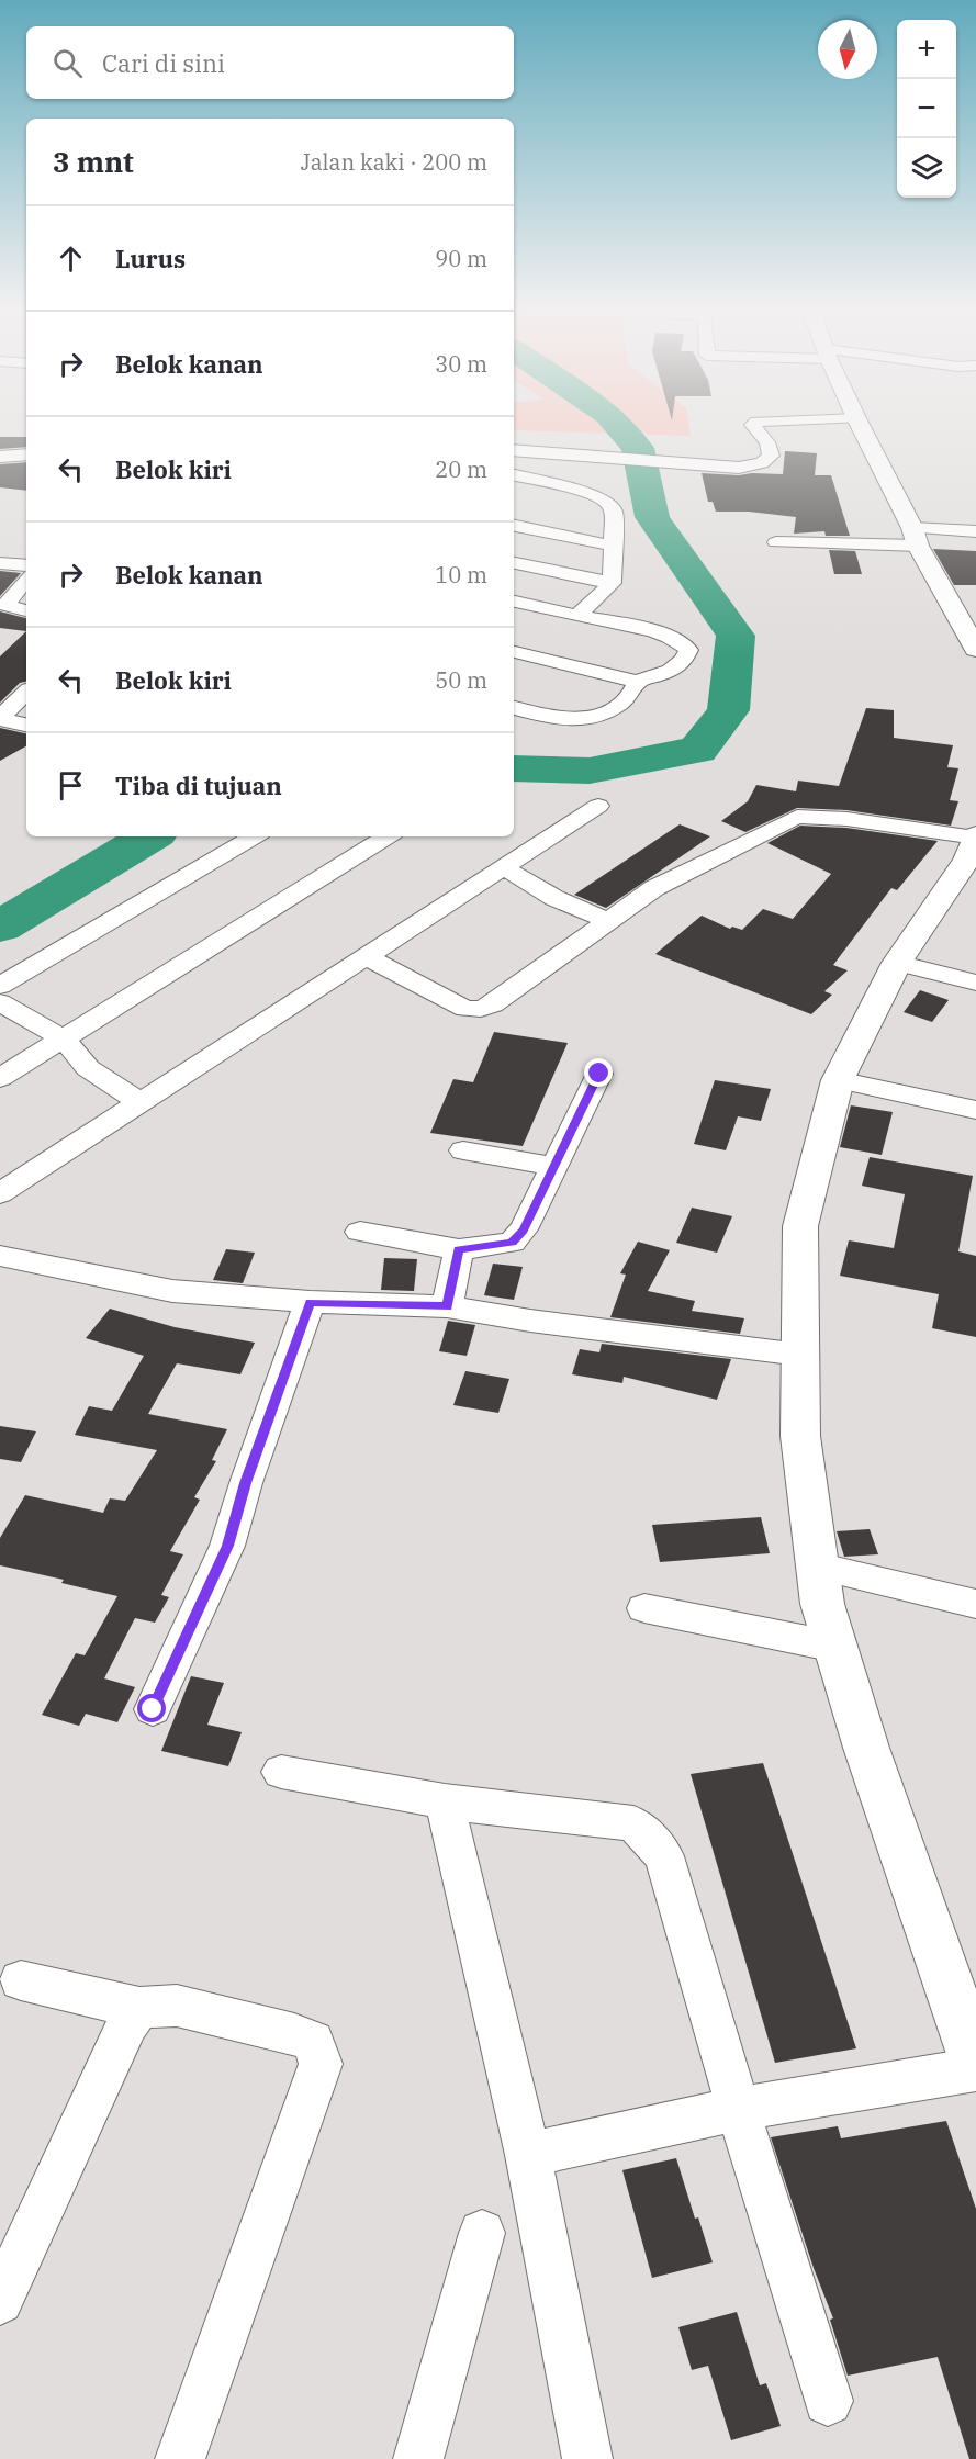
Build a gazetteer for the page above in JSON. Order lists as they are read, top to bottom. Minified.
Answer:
{"north":"bottom","page":{"map_buttons":["+","−"],"search":"Cari di sini","heading":["3 mnt","Jalan kaki · 200 m"],"list":[["Lurus","90 m"],["Belok kanan","30 m"],["Belok kiri","20 m"],["Belok kanan","10 m"],["Belok kiri","50 m"],"Tiba di tujuan"]}}
